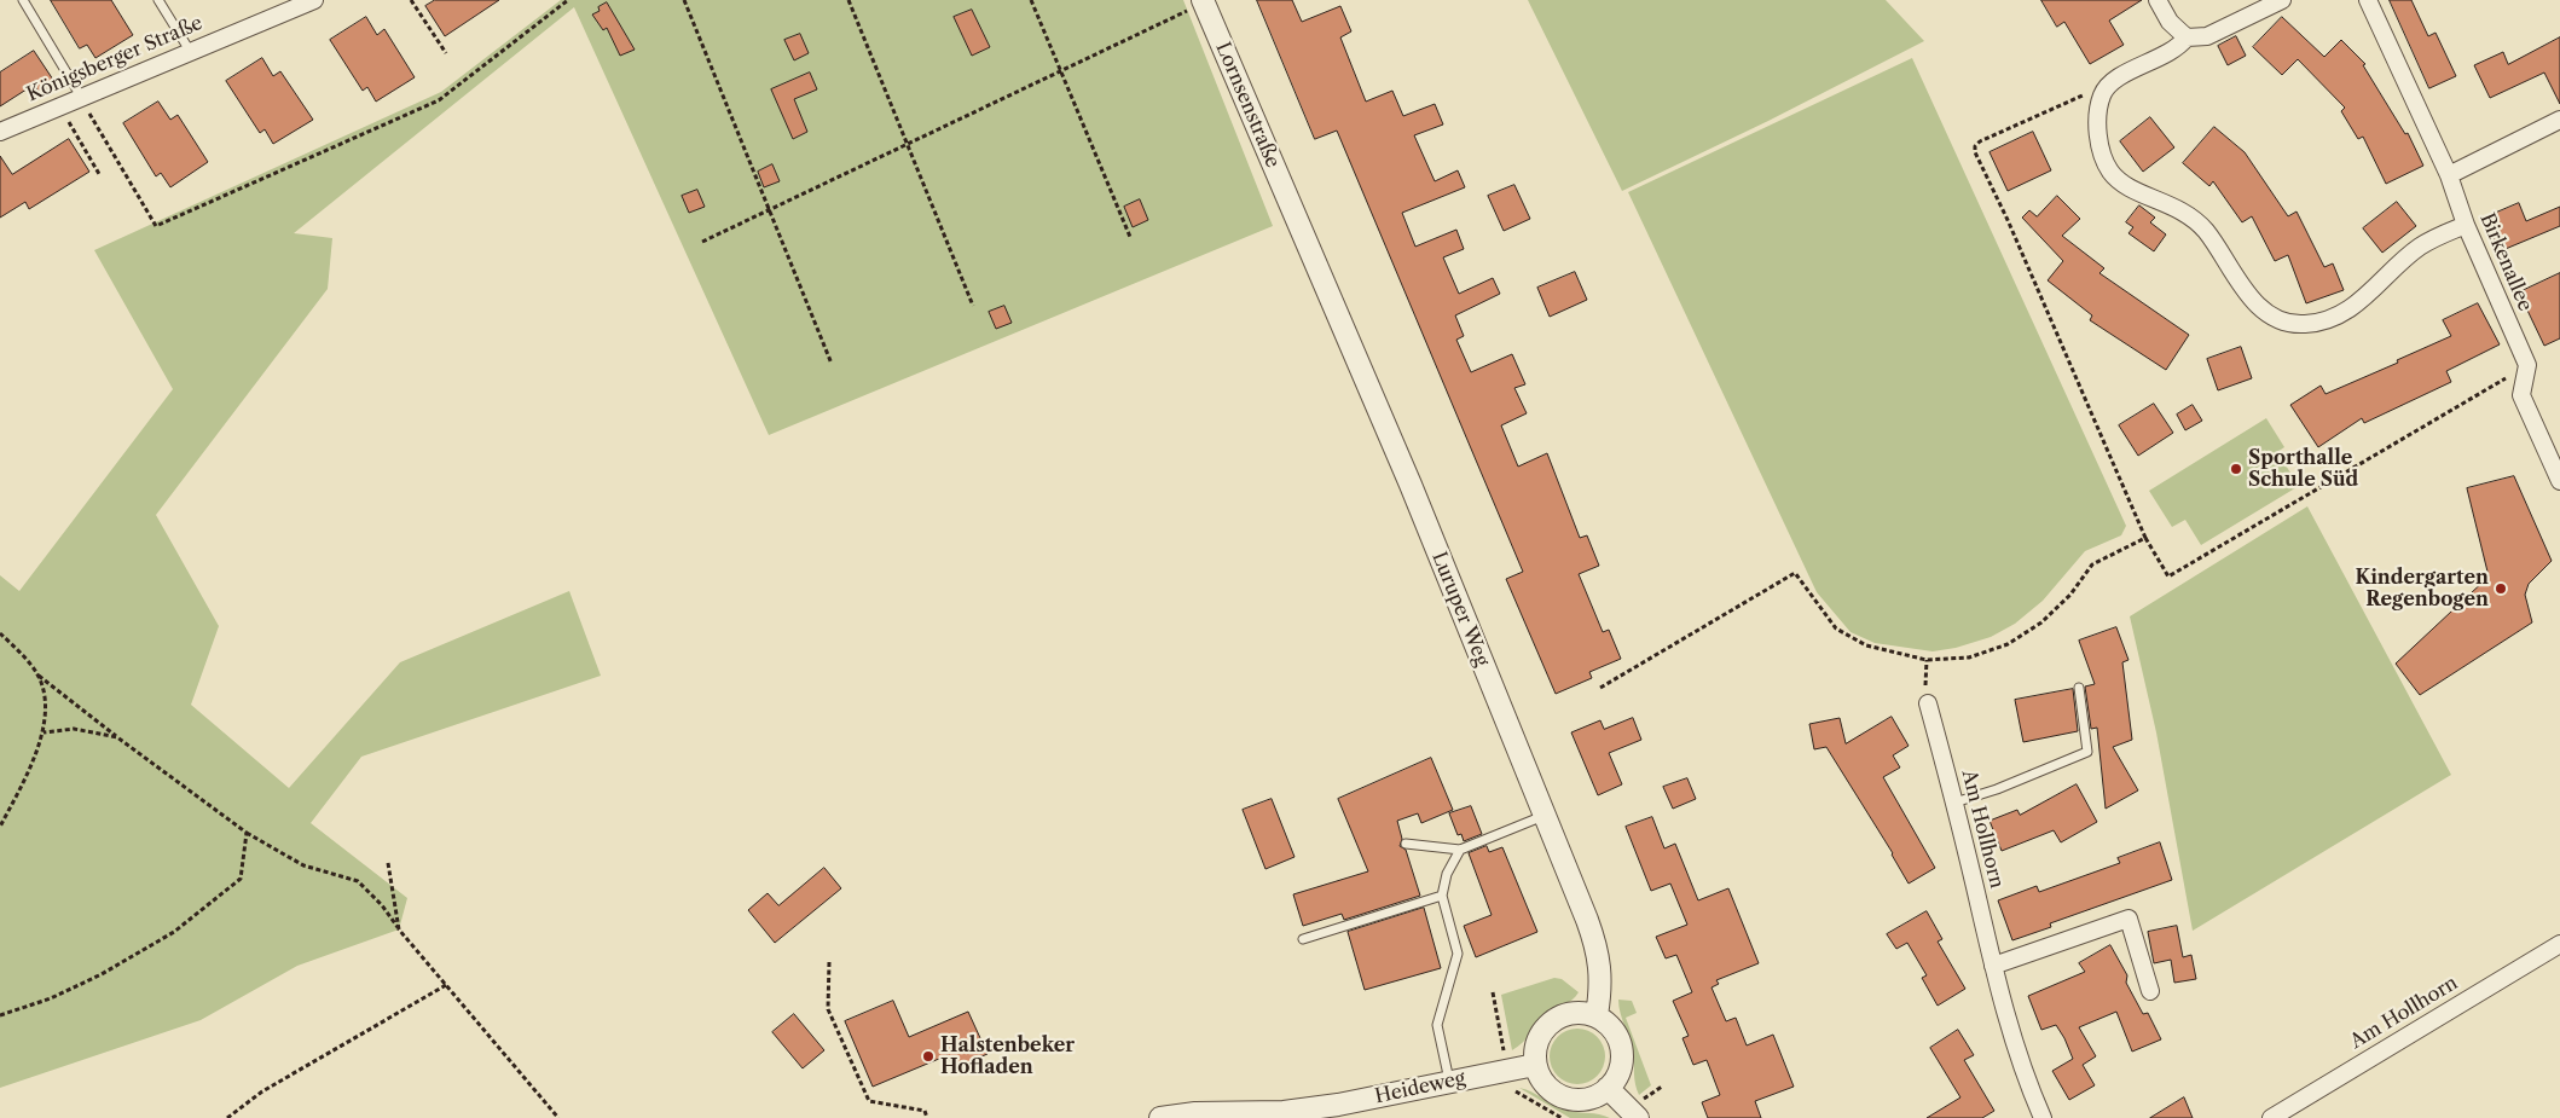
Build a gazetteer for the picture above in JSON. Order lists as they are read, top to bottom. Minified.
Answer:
{"streets":{"street":["Königsberger Straße","Lornsenstraße","Birkenallee","Luruper Weg","Am Hollhorn","Heideweg"]},"crossings":[["Lornsenstraße","Luruper Weg"],["Luruper Weg","Heideweg"]],"places":["Sporthalle Schule Süd","Kindergarten Regenbogen","Halstenbeker Hofladen"]}
